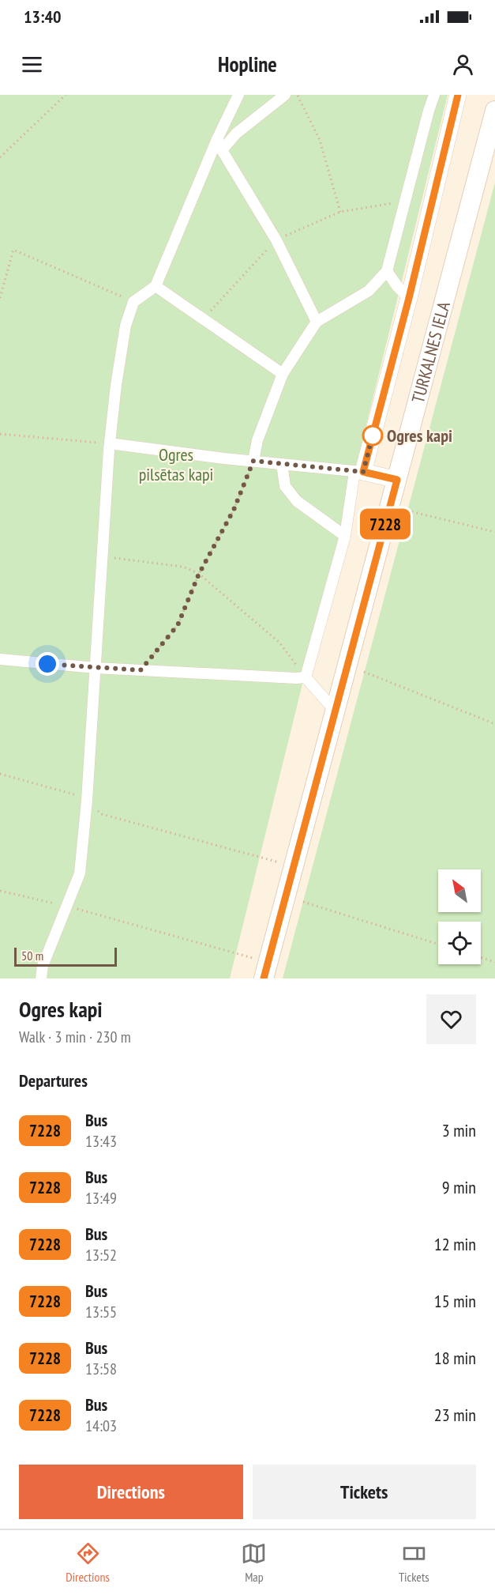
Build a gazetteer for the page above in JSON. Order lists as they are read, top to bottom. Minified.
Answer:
{"streets":{"main road":["TURKALNES IELA"]},"parks":["Ogres pilsētas kapi"],"places":["Ogres kapi"],"lines":["bus line 7228"],"scale_bar":"50 m","north":"top left","page":{"status":"13:40","header":"Hopline","on_map":"7228","scale":"50 m","heading":[["Ogres kapi","Walk · 3 min · 230 m"],"Departures"],"list":[{"mark":"7228","name":"Bus","note":"13:43","value":"3 min"},{"mark":"7228","name":"Bus","note":"13:49","value":"9 min"},{"mark":"7228","name":"Bus","note":"13:52","value":"12 min"},{"mark":"7228","name":"Bus","note":"13:55","value":"15 min"},{"mark":"7228","name":"Bus","note":"13:58","value":"18 min"},{"mark":"7228","name":"Bus","note":"14:03","value":"23 min"}],"buttons":["Directions","Tickets"],"tabs":["Directions","Map","Tickets"]}}
